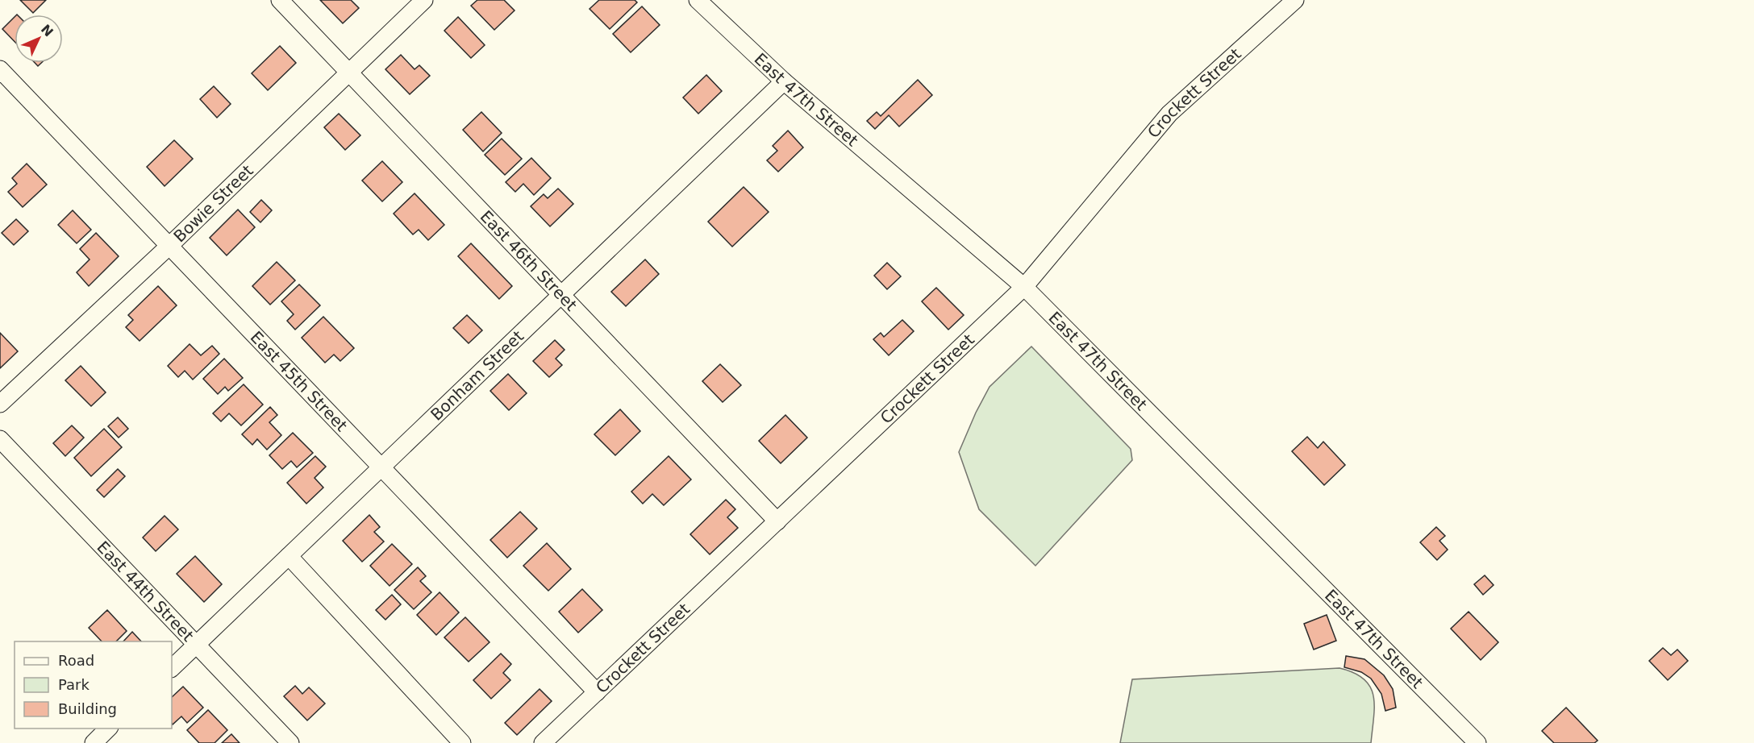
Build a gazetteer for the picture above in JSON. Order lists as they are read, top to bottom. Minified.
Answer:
{"streets":{"street":["Crockett Street","East 47th Street","Bowie Street","East 46th Street","Bonham Street","East 45th Street","East 44th Street"]},"crossings":[["Crockett Street","East 47th Street"],["Crockett Street","East 46th Street"],["Crockett Street","East 45th Street"],["East 47th Street","Bonham Street"],["Bowie Street","East 46th Street"],["Bowie Street","East 45th Street"],["East 46th Street","Bonham Street"],["Bonham Street","East 45th Street"],["Bonham Street","East 44th Street"]],"legend":["Road","Park","Building"],"north":"top right"}
